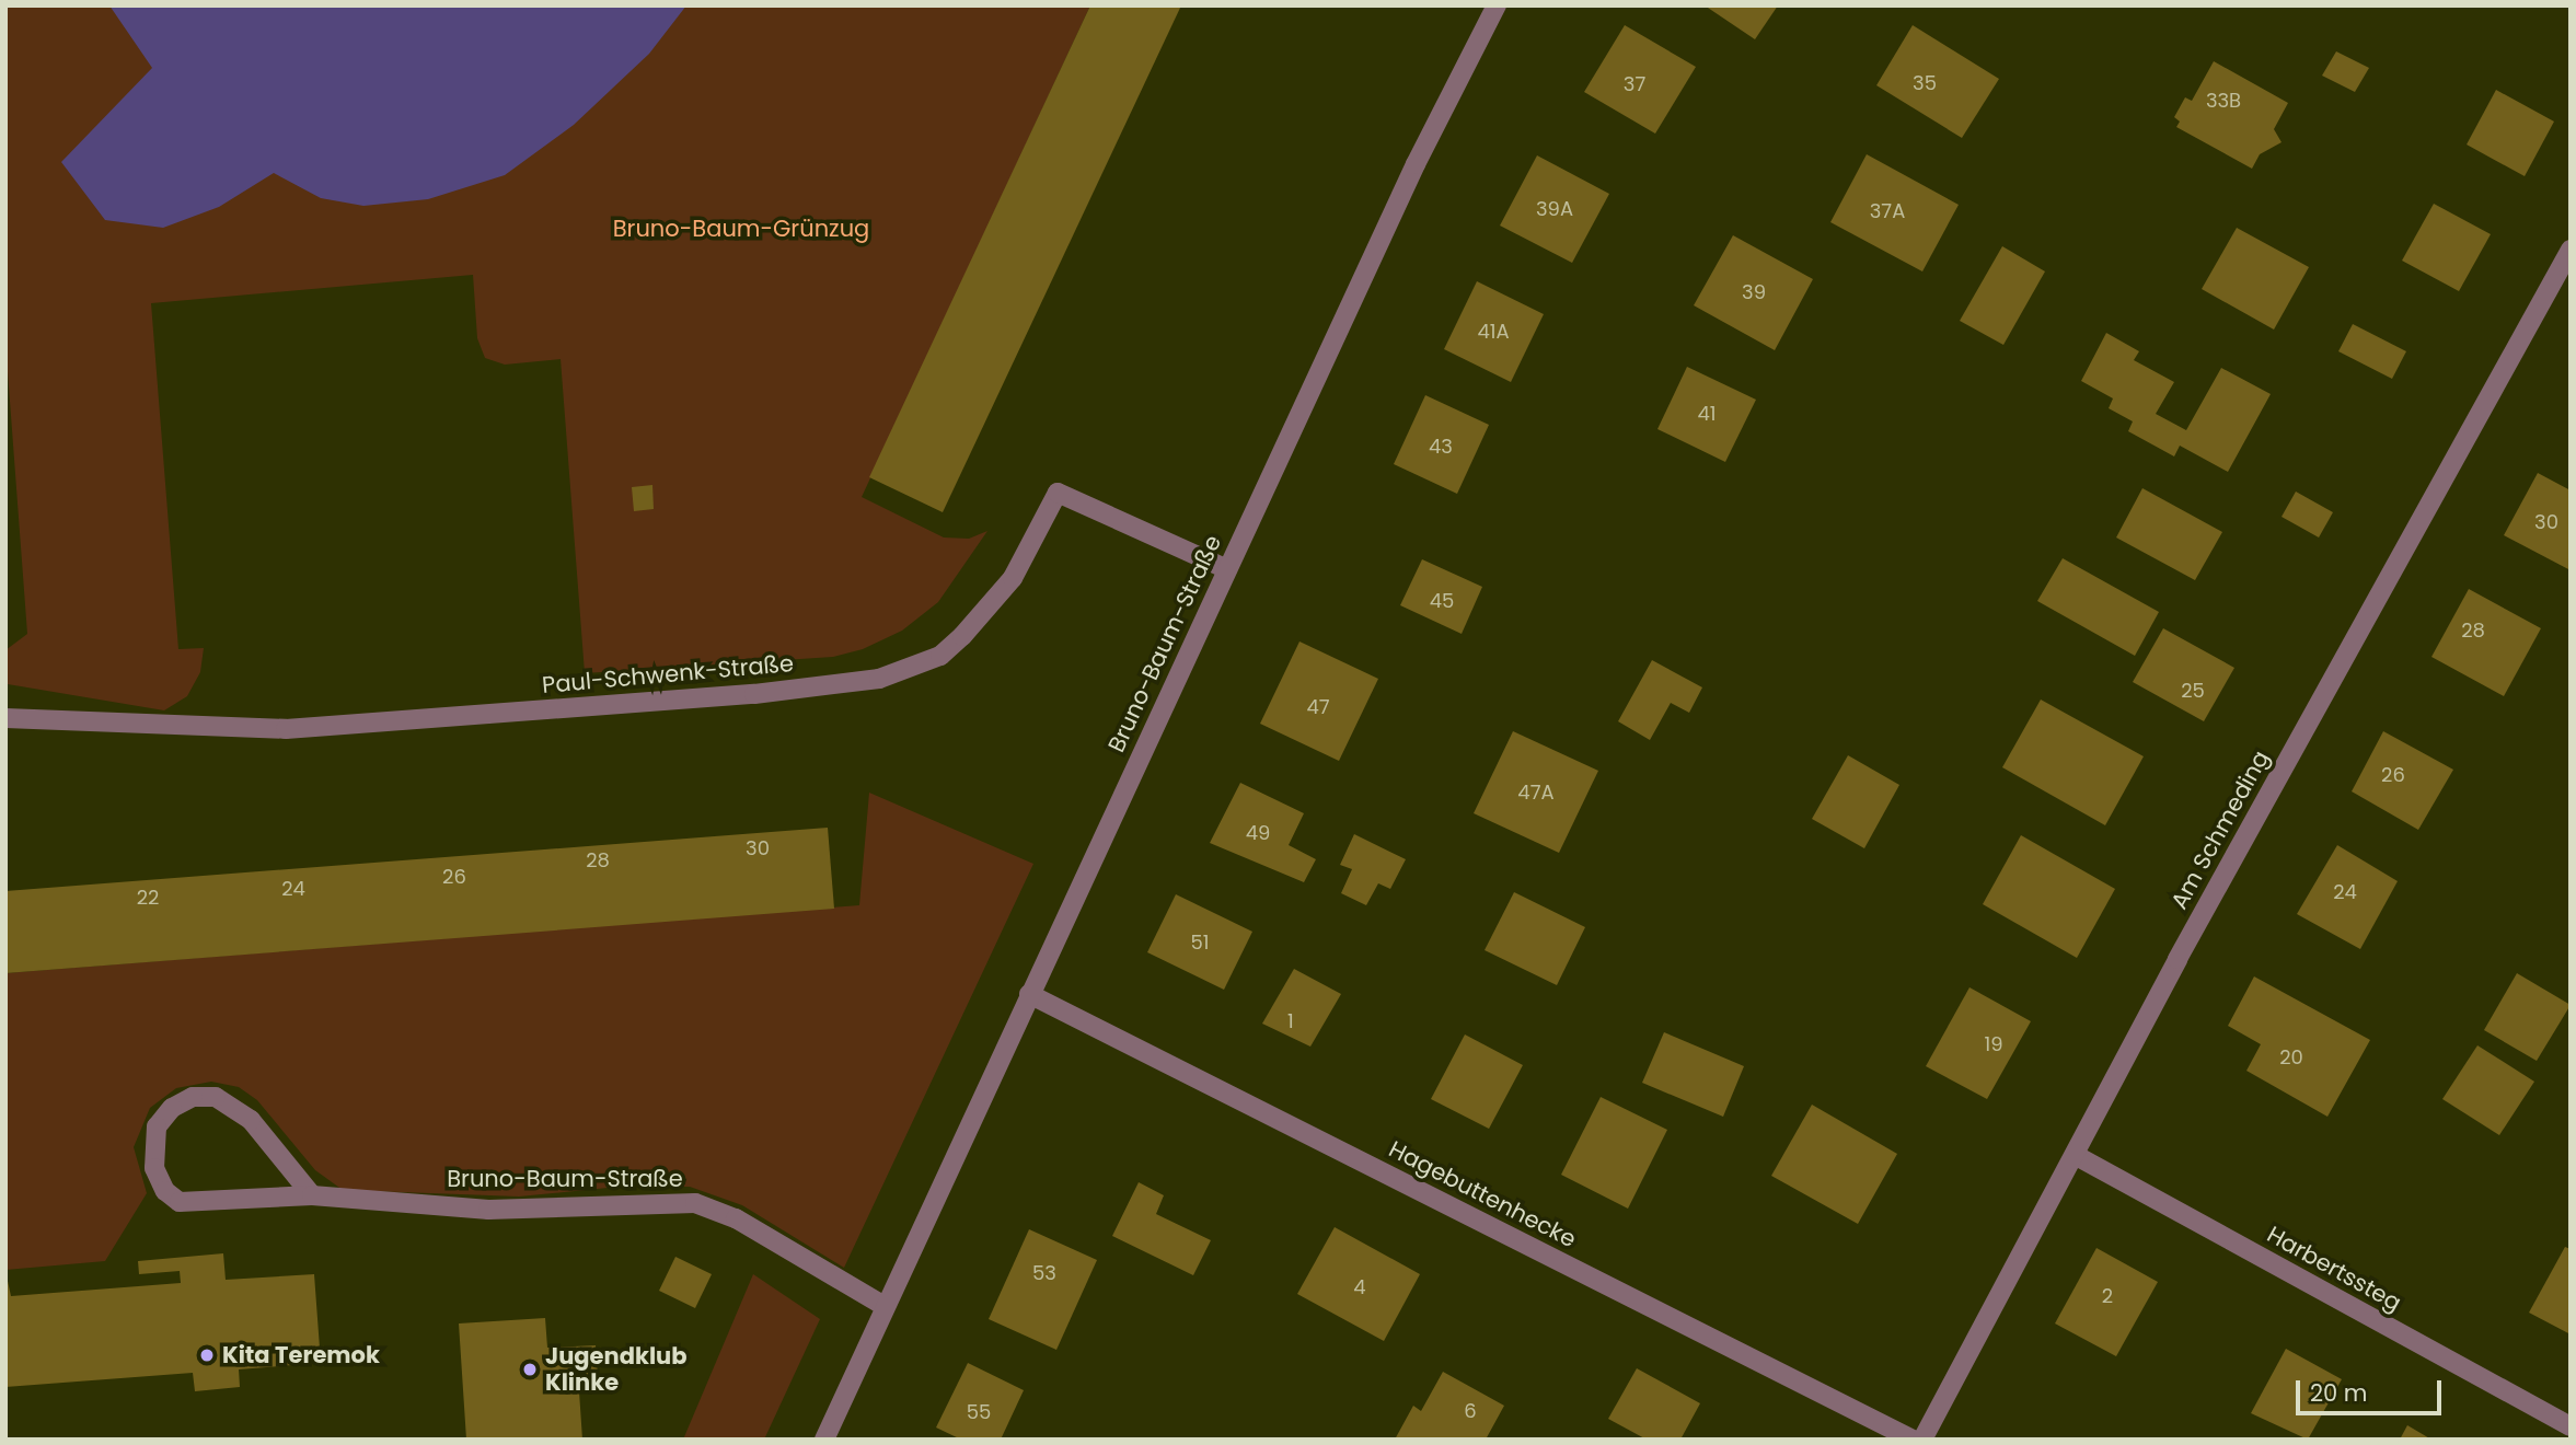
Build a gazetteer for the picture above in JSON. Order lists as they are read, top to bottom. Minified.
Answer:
{"streets":{"street":["Bruno-Baum-Straße","Paul-Schwenk-Straße","Am Schmeding","Hagebuttenhecke","Harbertssteg"]},"crossings":[["Bruno-Baum-Straße","Paul-Schwenk-Straße"],["Bruno-Baum-Straße","Hagebuttenhecke"],["Am Schmeding","Harbertssteg"]],"parks":["Bruno-Baum-Grünzug"],"places":["Kita Teremok","Jugendklub Klinke"],"house_numbers":["35","37","33B","39A","37A","39","41A","41","43","30","45","28","25","47","26","47A","49","30","28","26","24","24","22","51","1","19","20","53","4","2","6","55"],"scale_bar":"20 m"}
